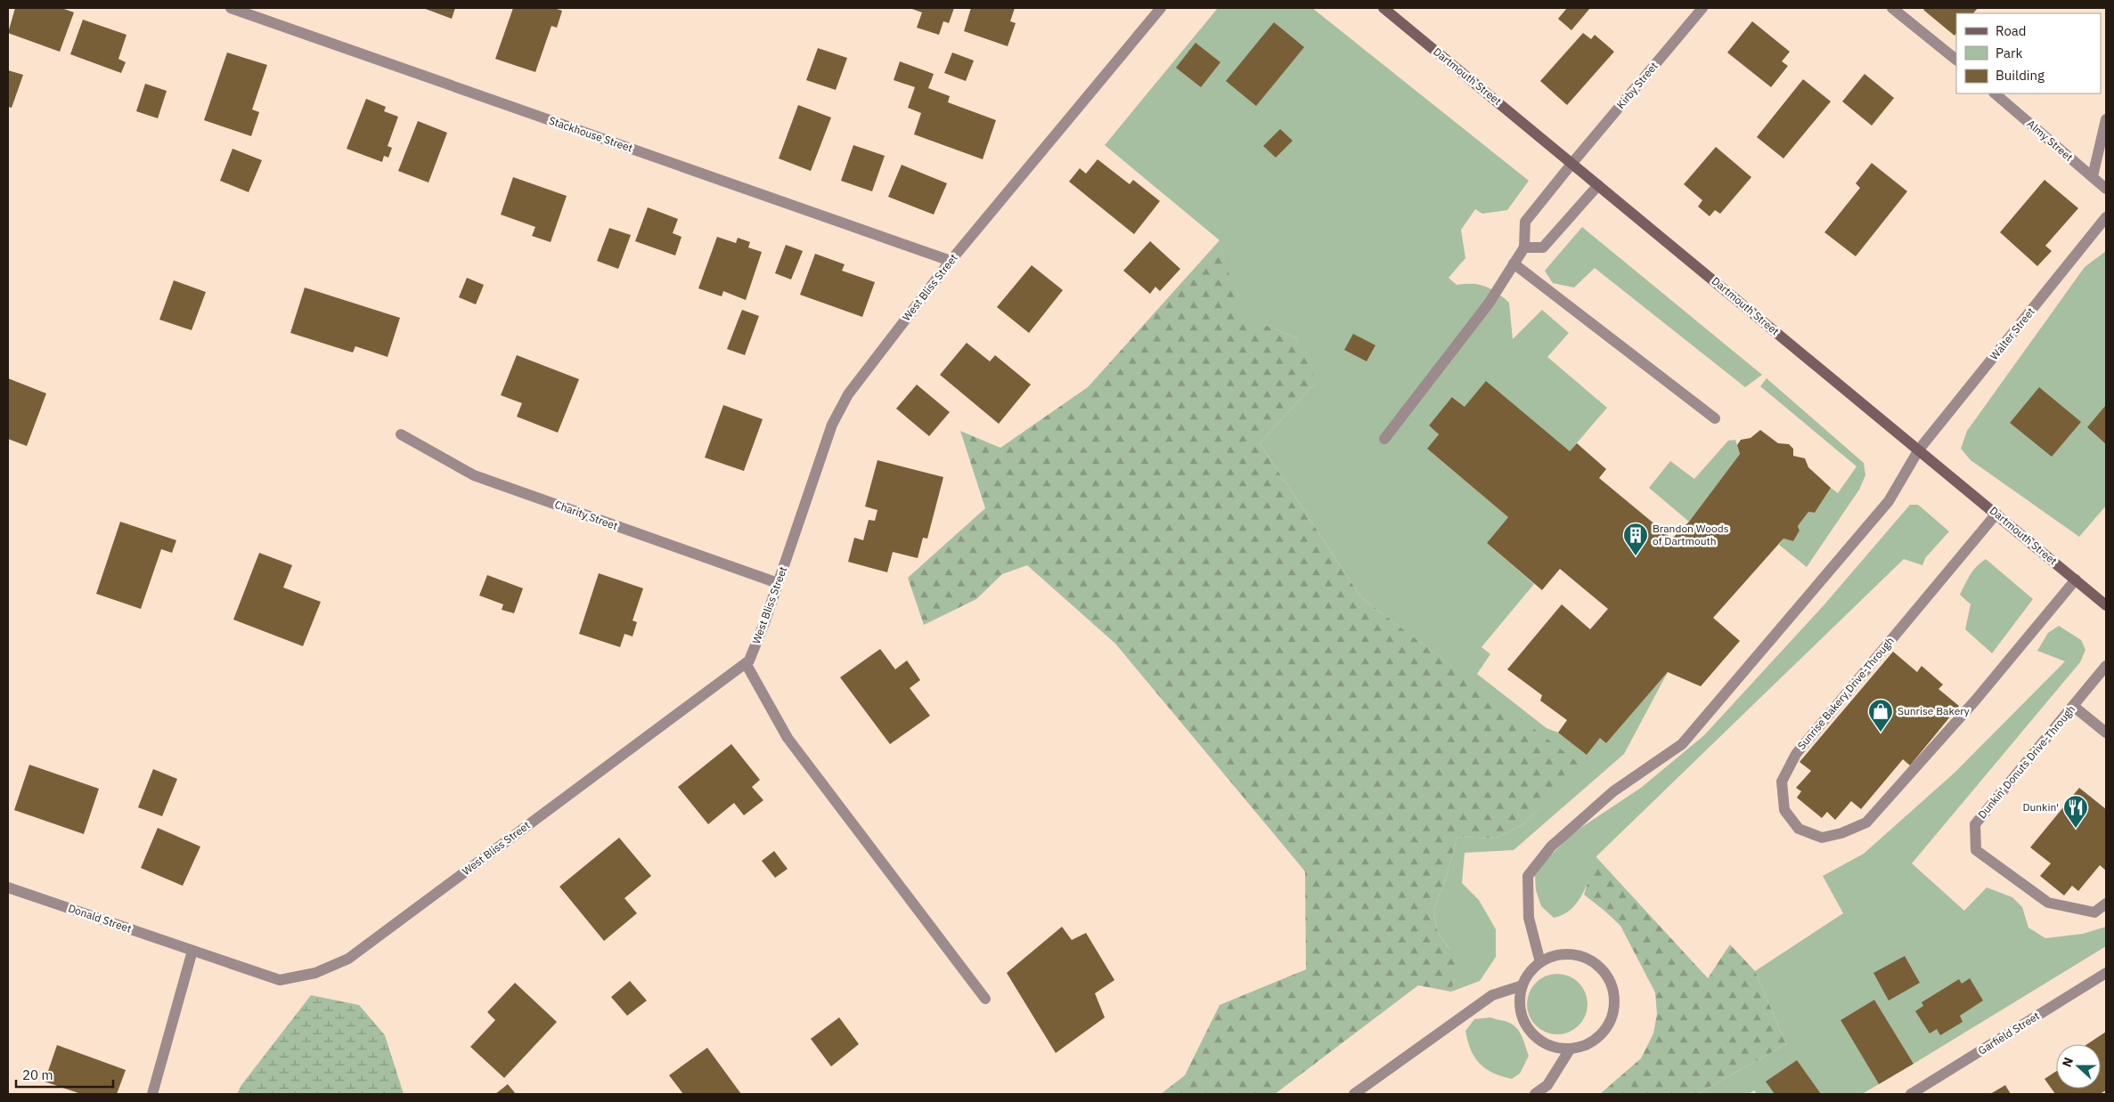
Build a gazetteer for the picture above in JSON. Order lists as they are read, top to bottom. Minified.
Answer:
{"streets":{"main road":["Dartmouth Street"],"street":["Kirby Street","Stackhouse Street","Almy Street","West Bliss Street","Walter Street","Charity Street","Sunrise Bakery Drive-Through","Dunkin' Donuts Drive-Through","Donald Street","Garfield Street"]},"crossings":[["Dartmouth Street","Kirby Street"],["Dartmouth Street","Walter Street"],["Dartmouth Street","Sunrise Bakery Drive-Through"],["Stackhouse Street","West Bliss Street"],["West Bliss Street","Charity Street"],["West Bliss Street","Donald Street"]],"places":{"building":["Brandon Woods of Dartmouth"],"shop":["Sunrise Bakery"],"restaurant":["Dunkin'"]},"legend":["Road","Park","Building"],"scale_bar":"20 m","north":"left"}
